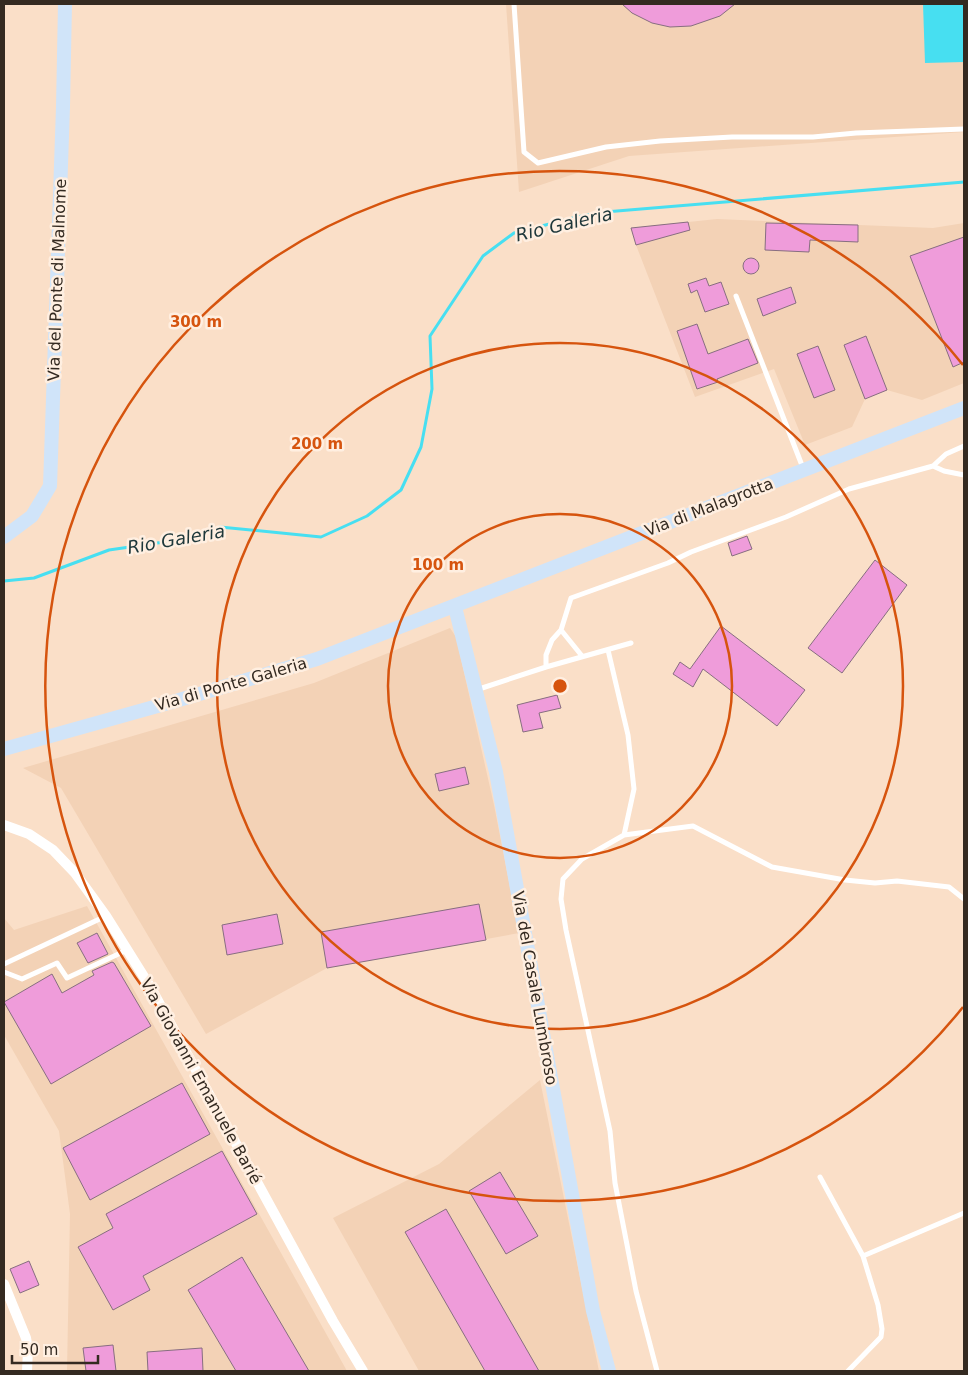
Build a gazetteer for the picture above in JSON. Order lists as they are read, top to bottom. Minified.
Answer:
{"streets":{"street":["Via del Ponte di Malnome","Via di Malagrotta","Via di Ponte Galeria","Via del Casale Lumbroso","Via Giovanni Emanuele Barié"]},"crossings":[["Via di Malagrotta","Via di Ponte Galeria"],["Via di Malagrotta","Via del Casale Lumbroso"],["Via di Ponte Galeria","Via del Casale Lumbroso"]],"water":["Rio Galeria"],"scale_bar":"50 m","rings":["300 m","200 m","100 m"]}
